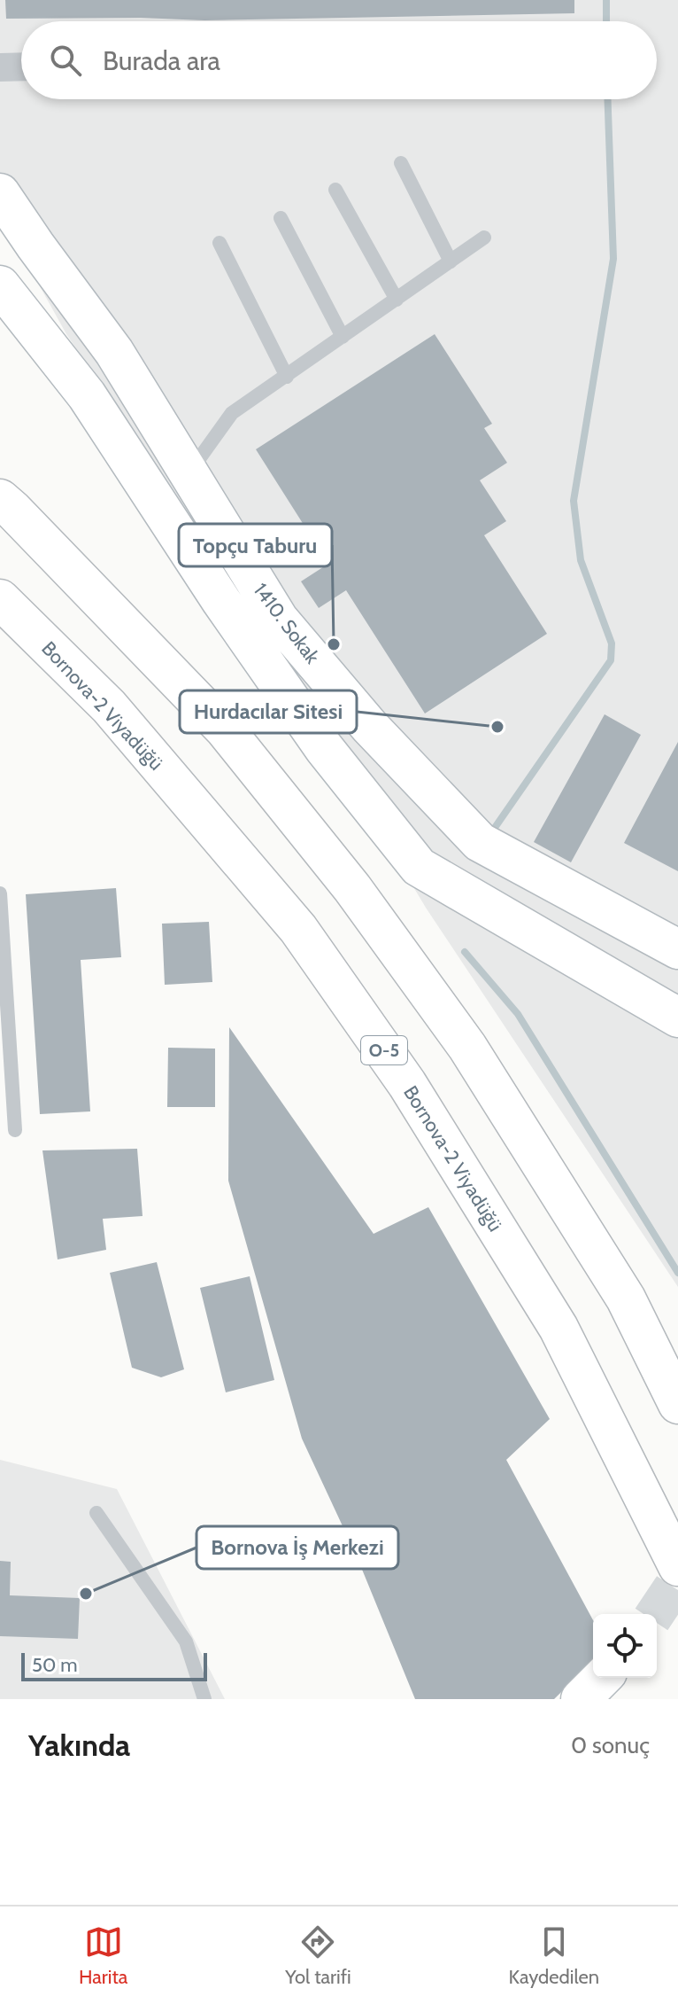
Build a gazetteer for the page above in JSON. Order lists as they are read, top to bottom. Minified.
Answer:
{"streets":{"main road":["1410. Sokak","Bornova-2 Viyadüğü","O-5"]},"places":["Topçu Taburu","Hurdacılar Sitesi","Bornova İş Merkezi"],"scale_bar":"50 m","page":{"search":"Burada ara","scale":"50 m","heading":["Yakında","0 sonuç"],"nav":["Harita","Yol tarifi","Kaydedilen"]}}
